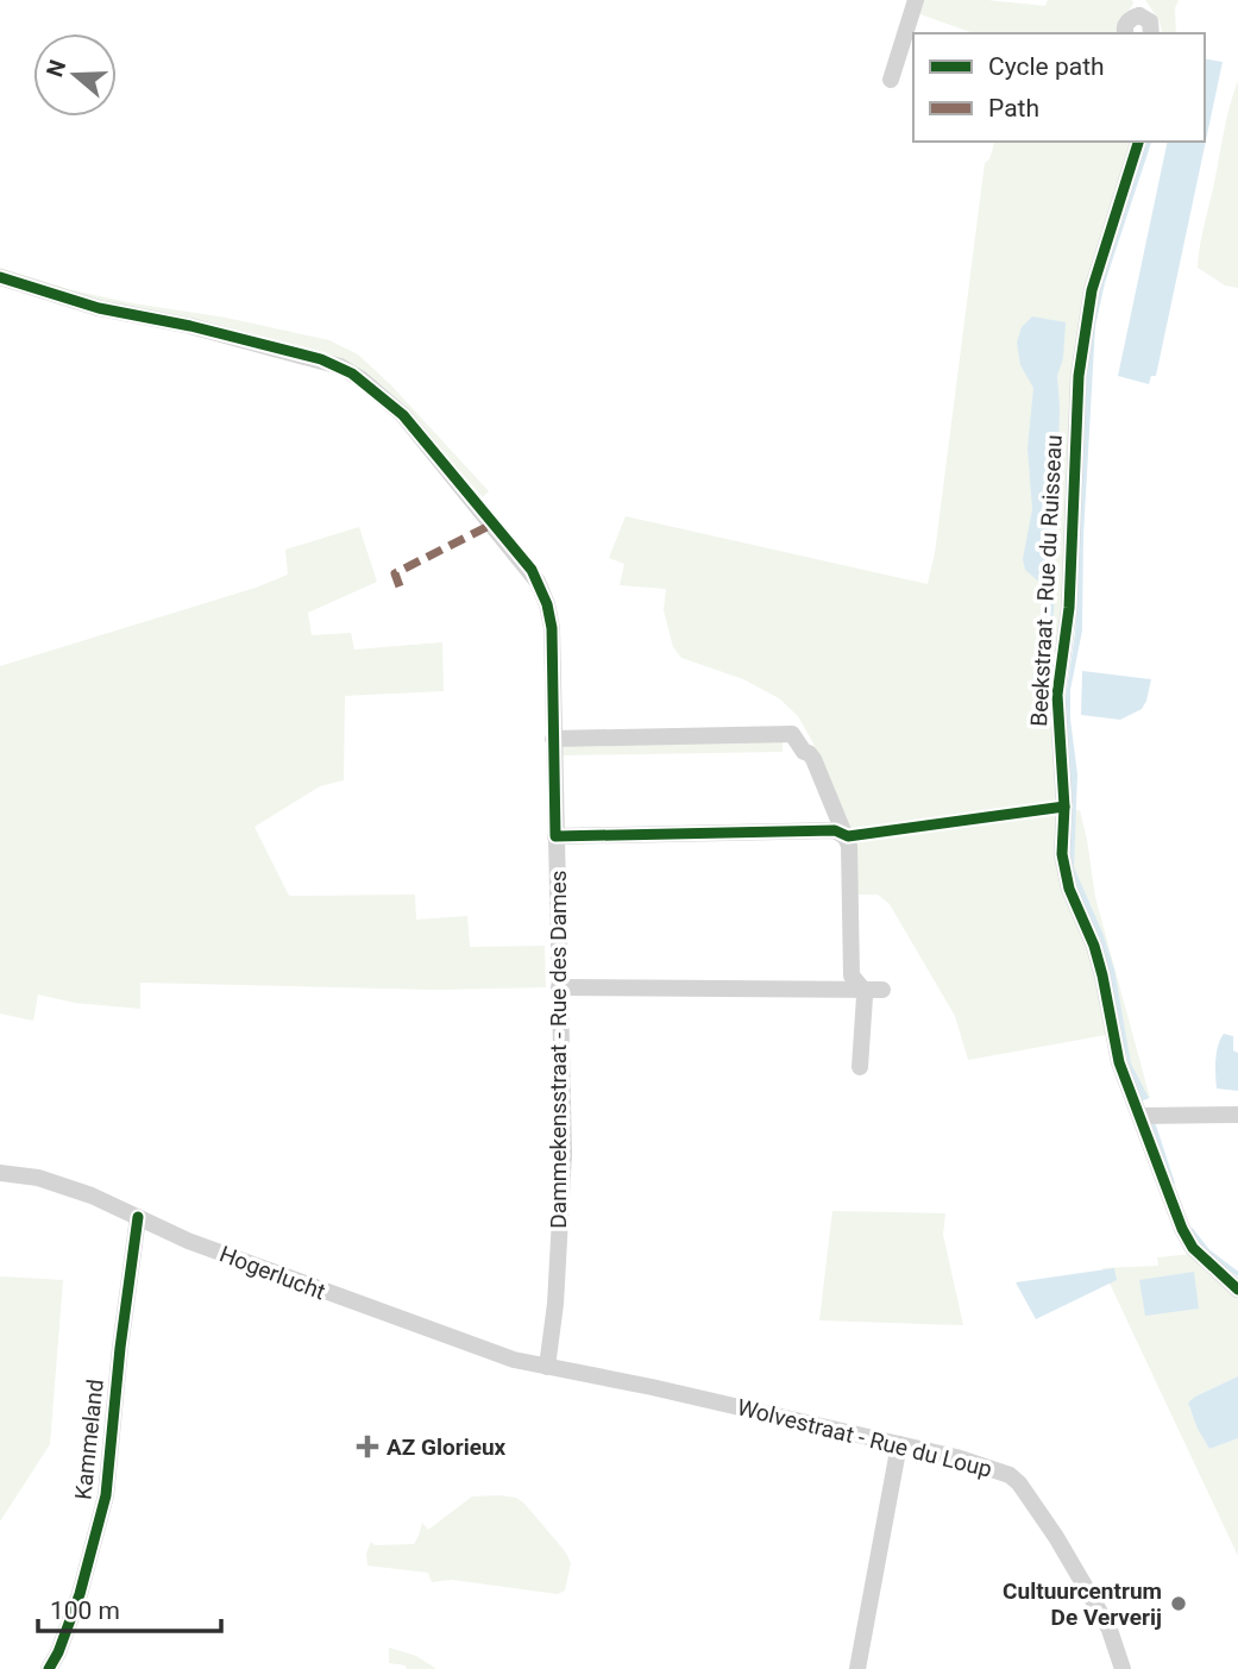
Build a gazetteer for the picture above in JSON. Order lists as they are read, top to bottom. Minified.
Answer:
{"streets":{"street":["Beekstraat - Rue du Ruisseau","Dammekensstraat - Rue des Dames","Hogerlucht","Wolvestraat - Rue du Loup","Kammeland"]},"crossings":[["Dammekensstraat - Rue des Dames","Hogerlucht"],["Dammekensstraat - Rue des Dames","Wolvestraat - Rue du Loup"],["Hogerlucht","Wolvestraat - Rue du Loup"],["Hogerlucht","Kammeland"]],"places":{"health":["AZ Glorieux"],"other":["Cultuurcentrum De Ververij"]},"legend":["Cycle path","Path"],"scale_bar":"100 m","north":"left"}
